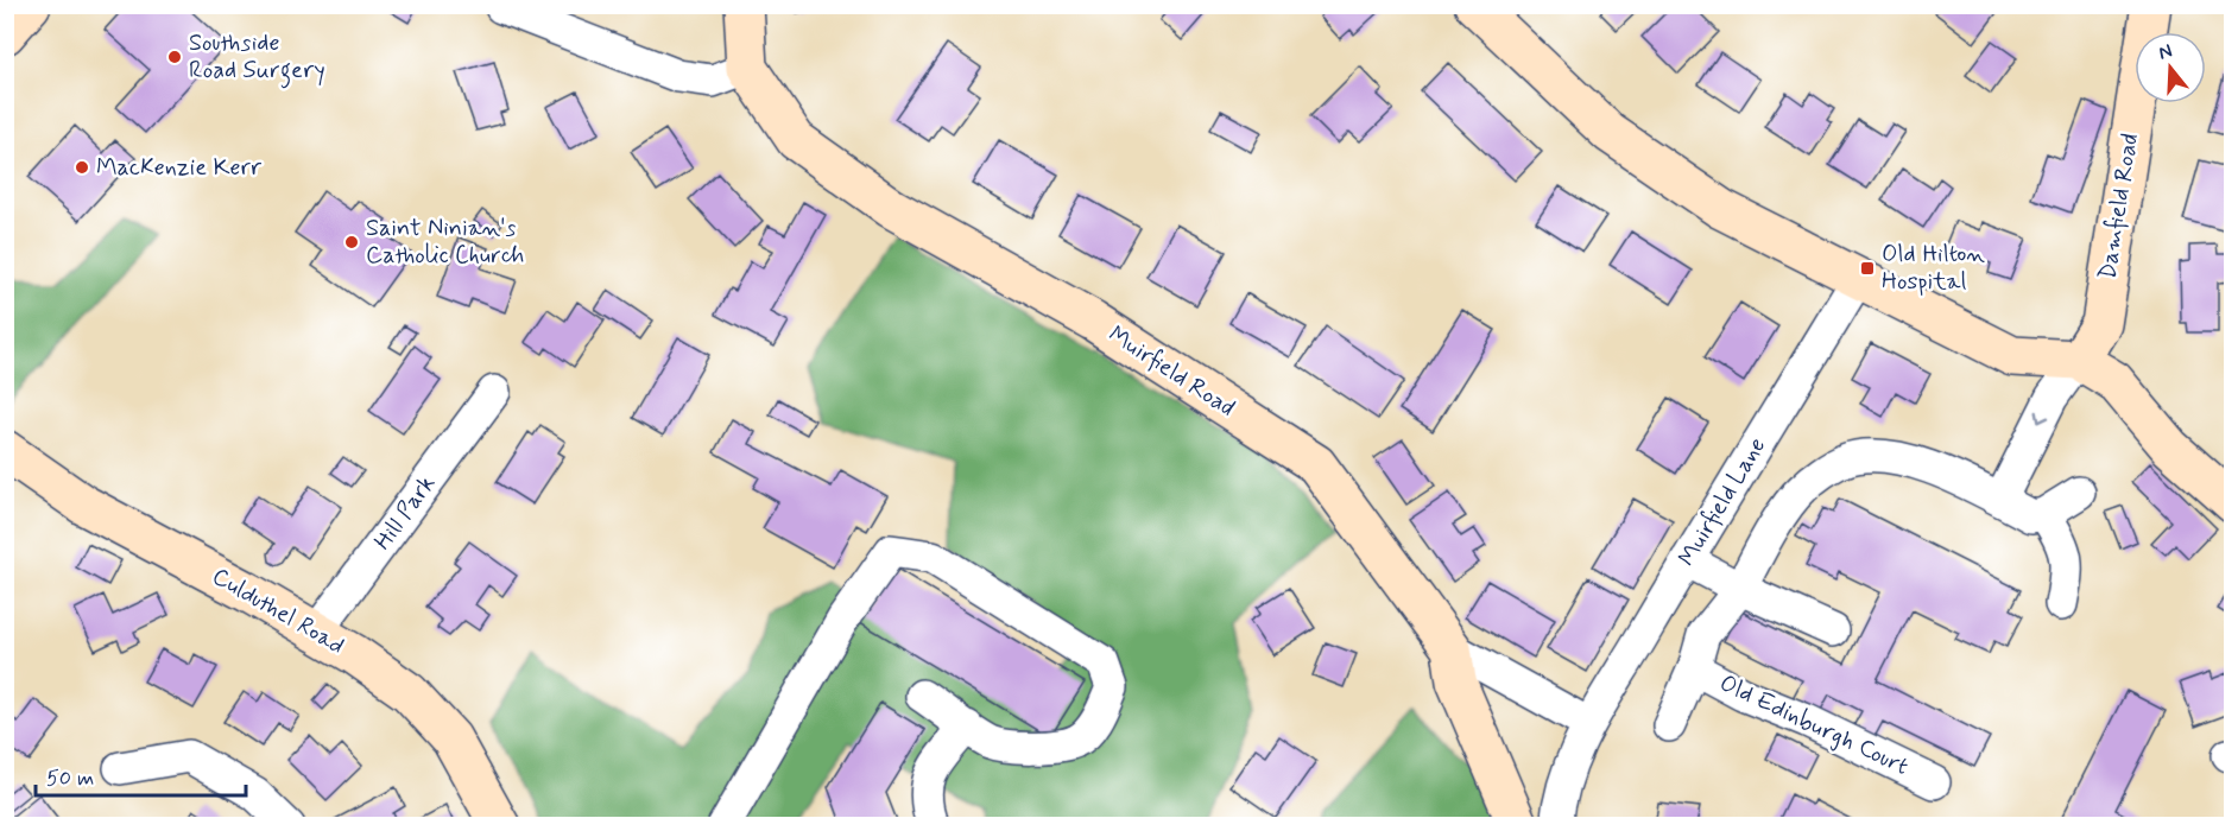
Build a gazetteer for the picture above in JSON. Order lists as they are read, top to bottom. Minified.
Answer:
{"streets":{"street":["Damfield Road","Muirfield Road","Muirfield Lane","Hill Park","Culduthel Road","Old Edinburgh Court"]},"crossings":[["Hill Park","Culduthel Road"]],"places":{"other":["Southside Road Surgery","MacKenzie Kerr","Saint Ninian's Catholic Church"],"transit":["Old Hilton Hospital"]},"scale_bar":"50 m","north":"top"}
